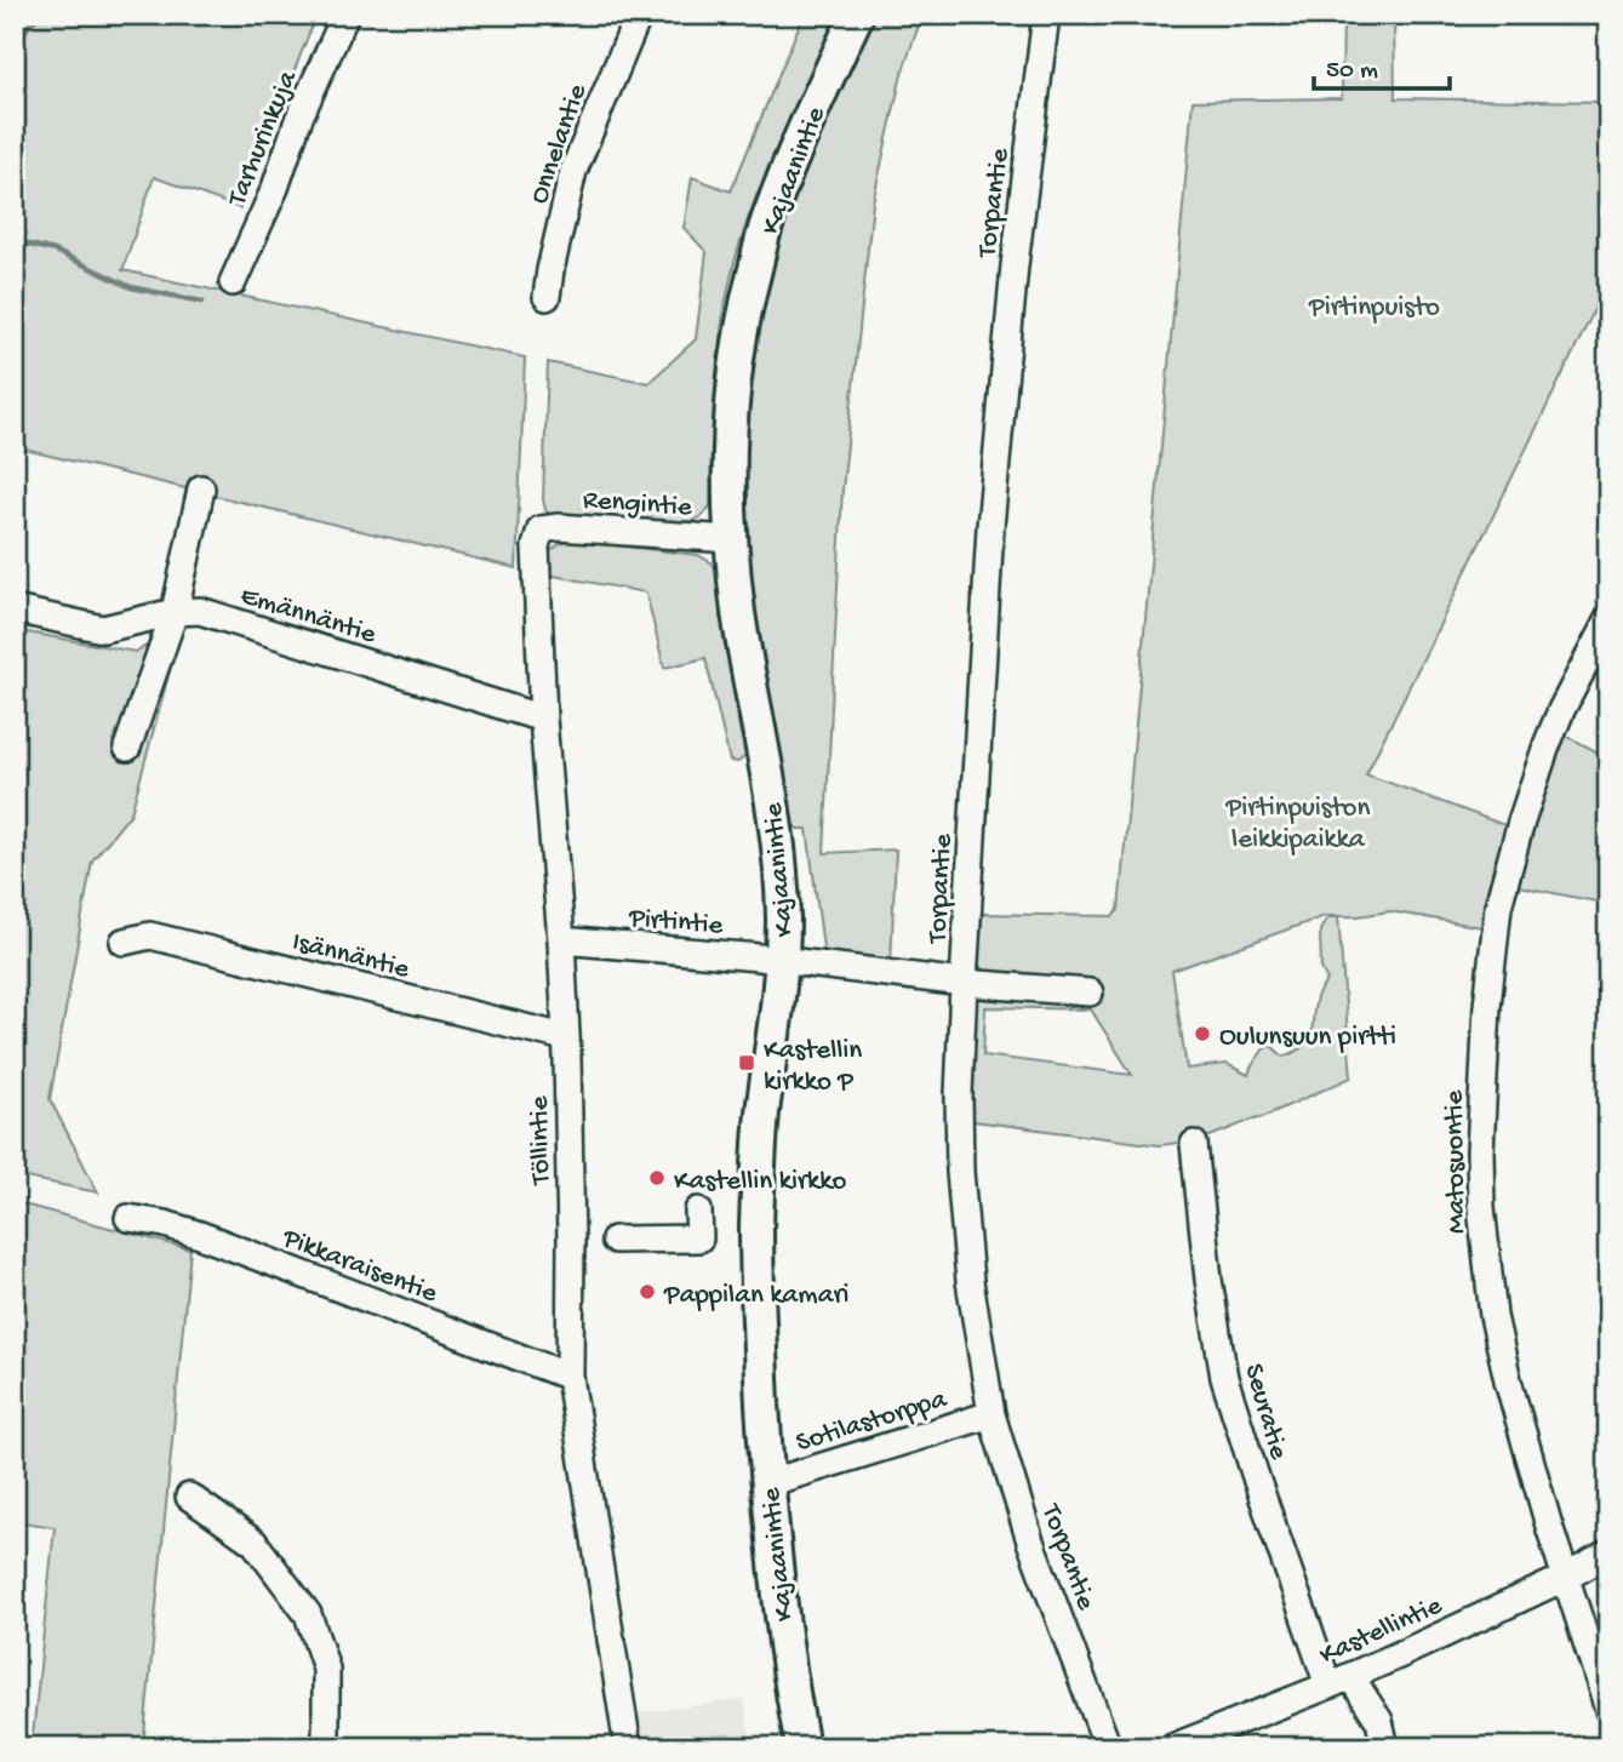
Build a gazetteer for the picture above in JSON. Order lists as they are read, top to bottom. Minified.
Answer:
{"streets":{"main road":["Kajaanintie"],"street":["Tarhurinkuja","Onnelantie","Torpantie","Rengintie","Emännäntie","Pirtintie","Isännäntie","Töllintie","Matosuontie","Pikkaraisentie","Seuratie","Sotilastorppa","Kastellintie"]},"crossings":[["Kajaanintie","Rengintie"],["Kajaanintie","Pirtintie"],["Kajaanintie","Sotilastorppa"],["Torpantie","Pirtintie"],["Torpantie","Sotilastorppa"],["Rengintie","Töllintie"],["Emännäntie","Töllintie"],["Pirtintie","Töllintie"],["Isännäntie","Töllintie"],["Töllintie","Pikkaraisentie"],["Matosuontie","Kastellintie"],["Seuratie","Kastellintie"]],"parks":["Pirtinpuisto","Pirtinpuiston leikkipaikka"],"places":{"other":["Oulunsuun pirtti","Kastellin kirkko","Pappilan kamari"],"transit":["Kastellin kirkko P"]},"scale_bar":"50 m"}
